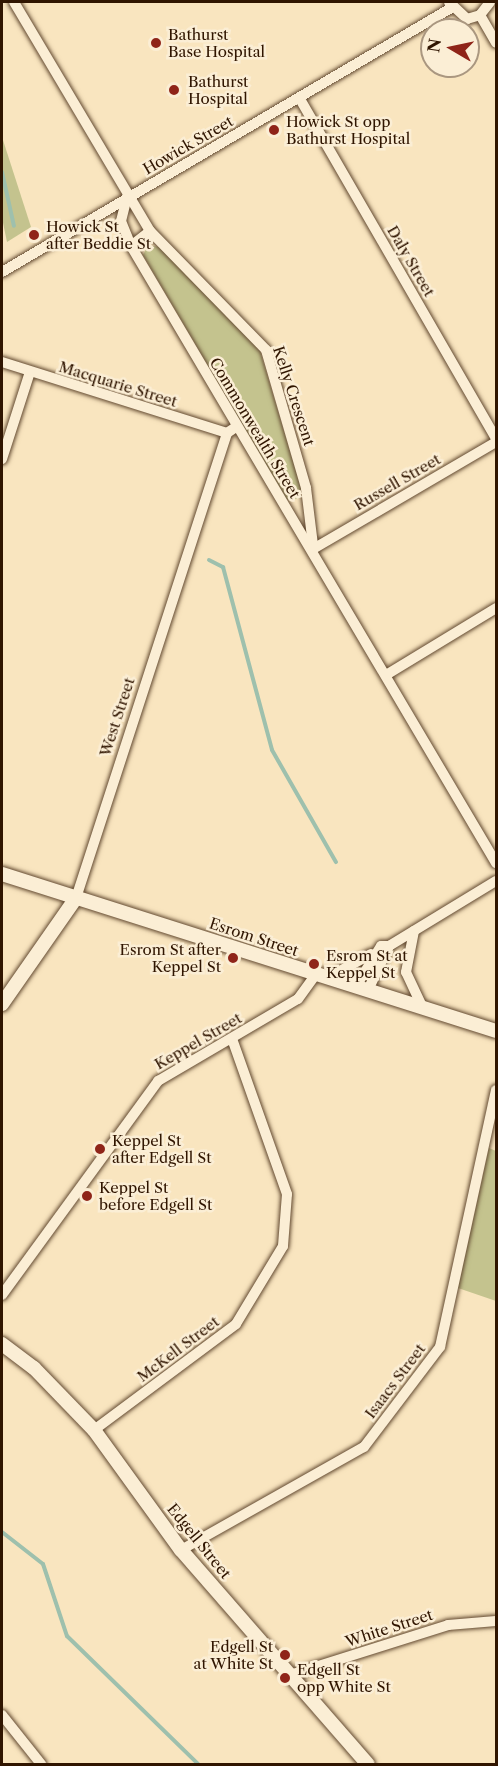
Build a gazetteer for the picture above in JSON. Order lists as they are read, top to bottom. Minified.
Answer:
{"streets":{"street":["Howick Street","Daly Street","Macquarie Street","Kelly Crescent","Commonwealth Street","Russell Street","West Street","Esrom Street","Keppel Street","McKell Street","Isaacs Street","Edgell Street","White Street"]},"crossings":[["Howick Street","Daly Street"],["Howick Street","Kelly Crescent"],["Howick Street","Commonwealth Street"],["Daly Street","Russell Street"],["Macquarie Street","Commonwealth Street"],["Macquarie Street","West Street"],["Kelly Crescent","Commonwealth Street"],["Kelly Crescent","Russell Street"],["Commonwealth Street","Russell Street"],["Commonwealth Street","West Street"],["West Street","Esrom Street"],["Esrom Street","Keppel Street"],["Keppel Street","McKell Street"],["McKell Street","Edgell Street"],["Isaacs Street","Edgell Street"],["Edgell Street","White Street"]],"places":["Bathurst Base Hospital","Bathurst Hospital","Howick St opp Bathurst Hospital","Howick St after Beddie St","Esrom St after Keppel St","Esrom St at Keppel St","Keppel St after Edgell St","Keppel St before Edgell St","Edgell St at White St","Edgell St opp White St"],"north":"left"}
